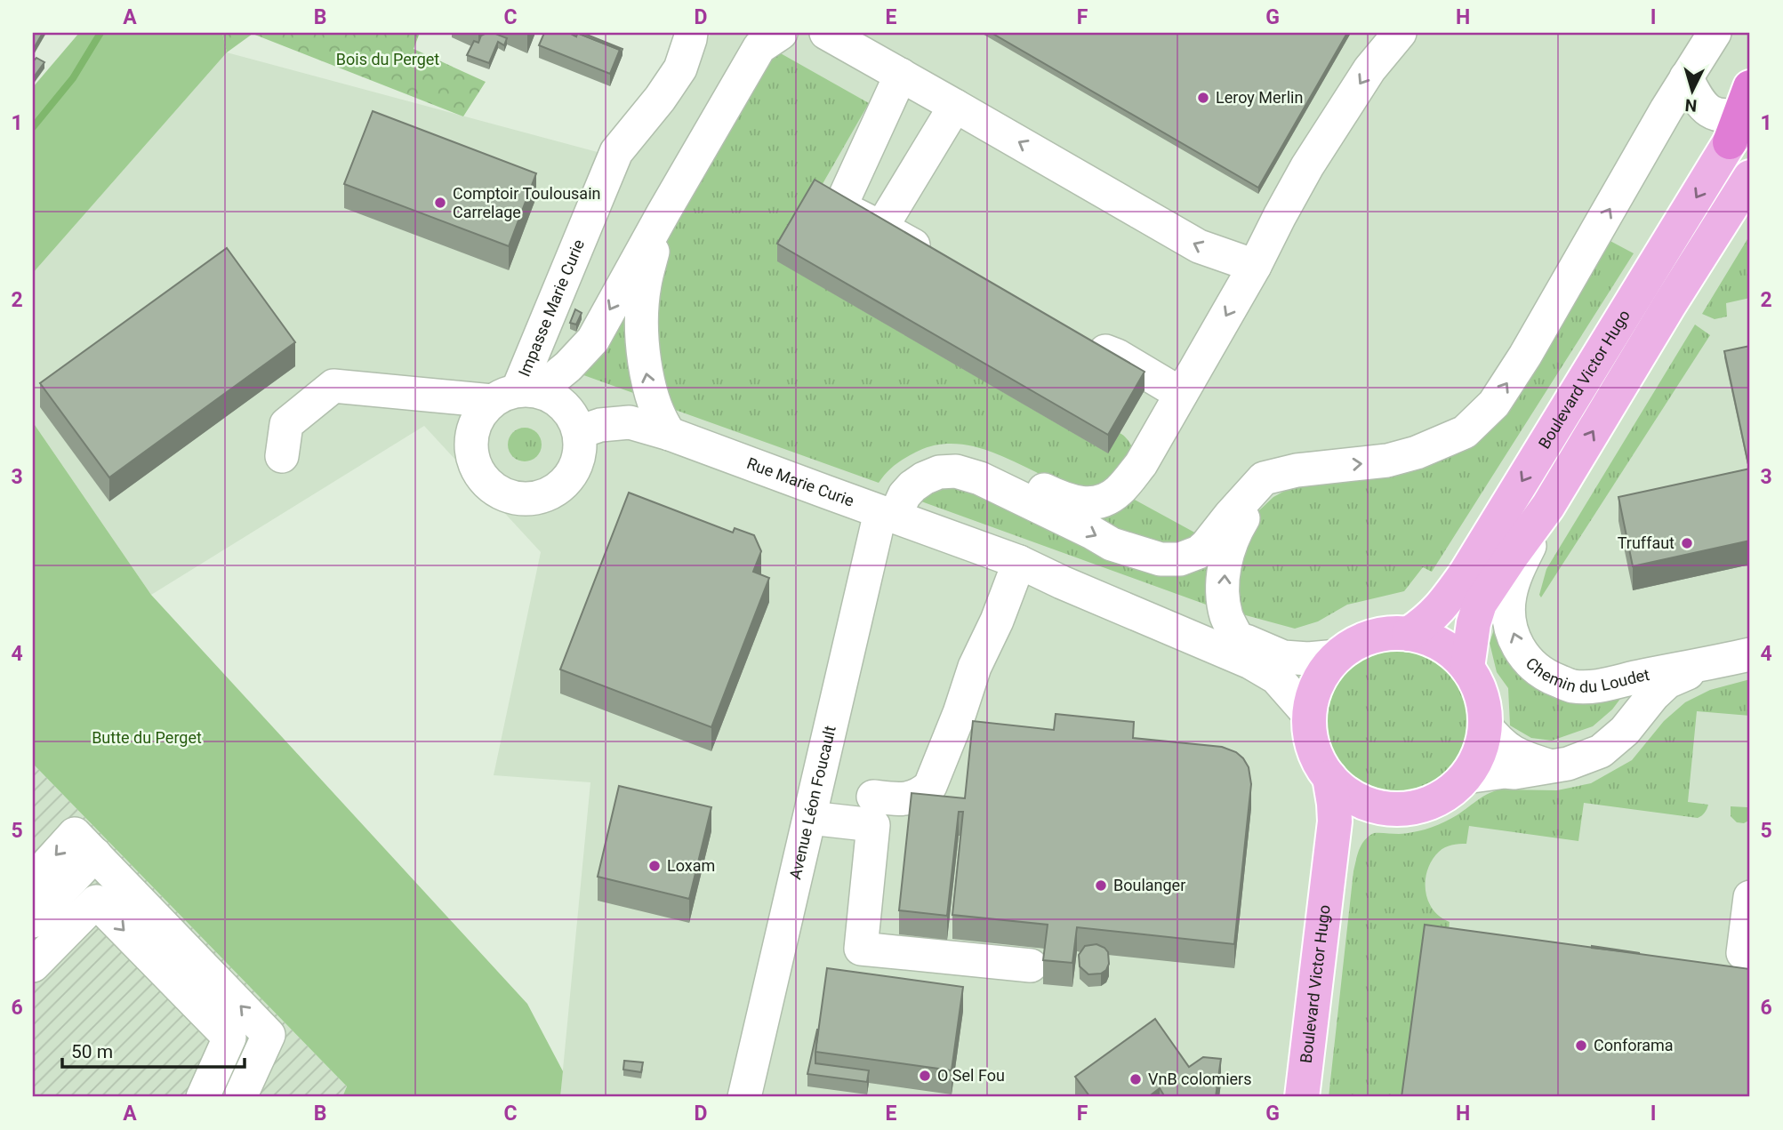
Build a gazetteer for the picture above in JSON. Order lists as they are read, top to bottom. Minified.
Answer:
{"streets":{"main road":["Boulevard Victor Hugo"],"street":["Impasse Marie Curie","Rue Marie Curie","Chemin du Loudet","Avenue Léon Foucault"]},"crossings":[["Impasse Marie Curie","Rue Marie Curie"],["Boulevard Victor Hugo","Rue Marie Curie"],["Boulevard Victor Hugo","Chemin du Loudet"],["Rue Marie Curie","Chemin du Loudet"],["Rue Marie Curie","Avenue Léon Foucault"]],"one_way":["Avenue Léon Foucault"],"parks":["Bois du Perget","Butte du Perget"],"places":["Leroy Merlin","Comptoir Toulousain Carrelage","Truffaut","Loxam","Boulanger","Conforama","O Sel Fou","VnB colomiers"],"scale_bar":"50 m","north":"bottom","grid":{"columns":["A","B","C","D","E","F","G","H","I"],"rows":["1","2","3","4","5","6"]}}
